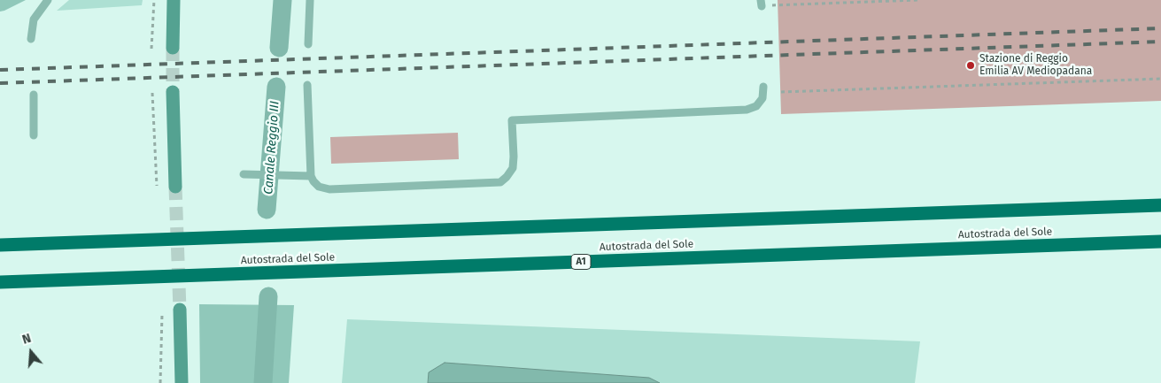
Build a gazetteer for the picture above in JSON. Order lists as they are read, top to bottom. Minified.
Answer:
{"streets":{"highway":["Autostrada del Sole","A1"]},"water":["Canale Reggio III"],"places":["Stazione di Reggio Emilia AV Mediopadana"],"north":"top"}
